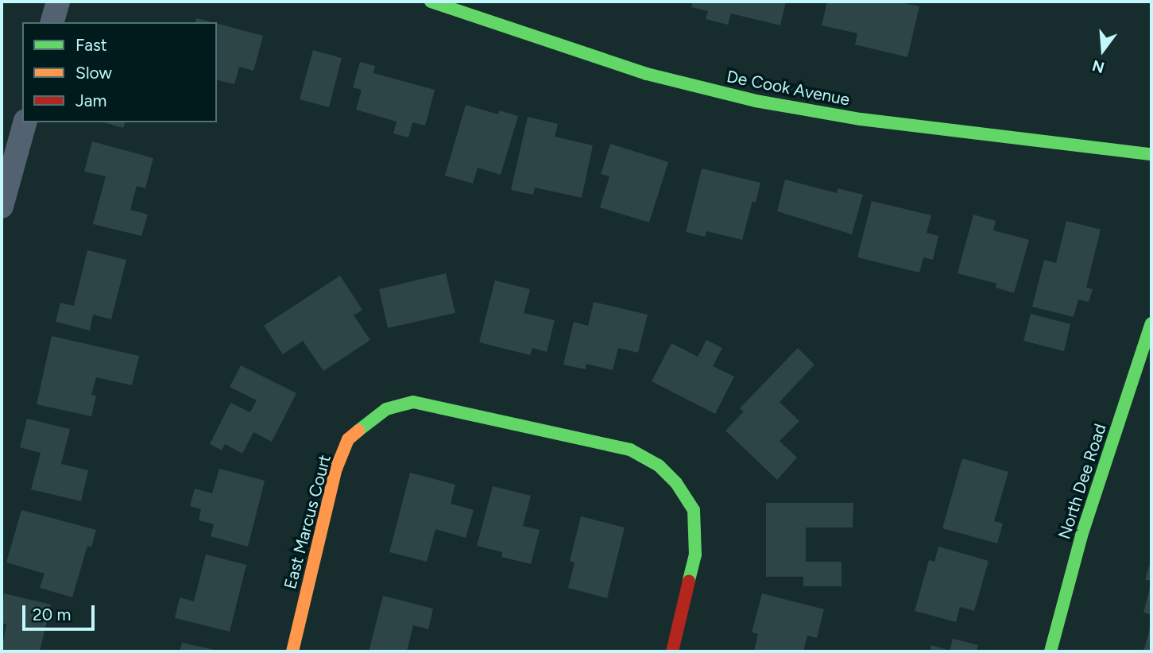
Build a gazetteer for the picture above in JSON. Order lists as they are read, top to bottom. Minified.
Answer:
{"streets":{"street":["De Cook Avenue","North Dee Road","East Marcus Court"]},"legend":["Fast","Slow","Jam"],"scale_bar":"20 m","north":"bottom"}
